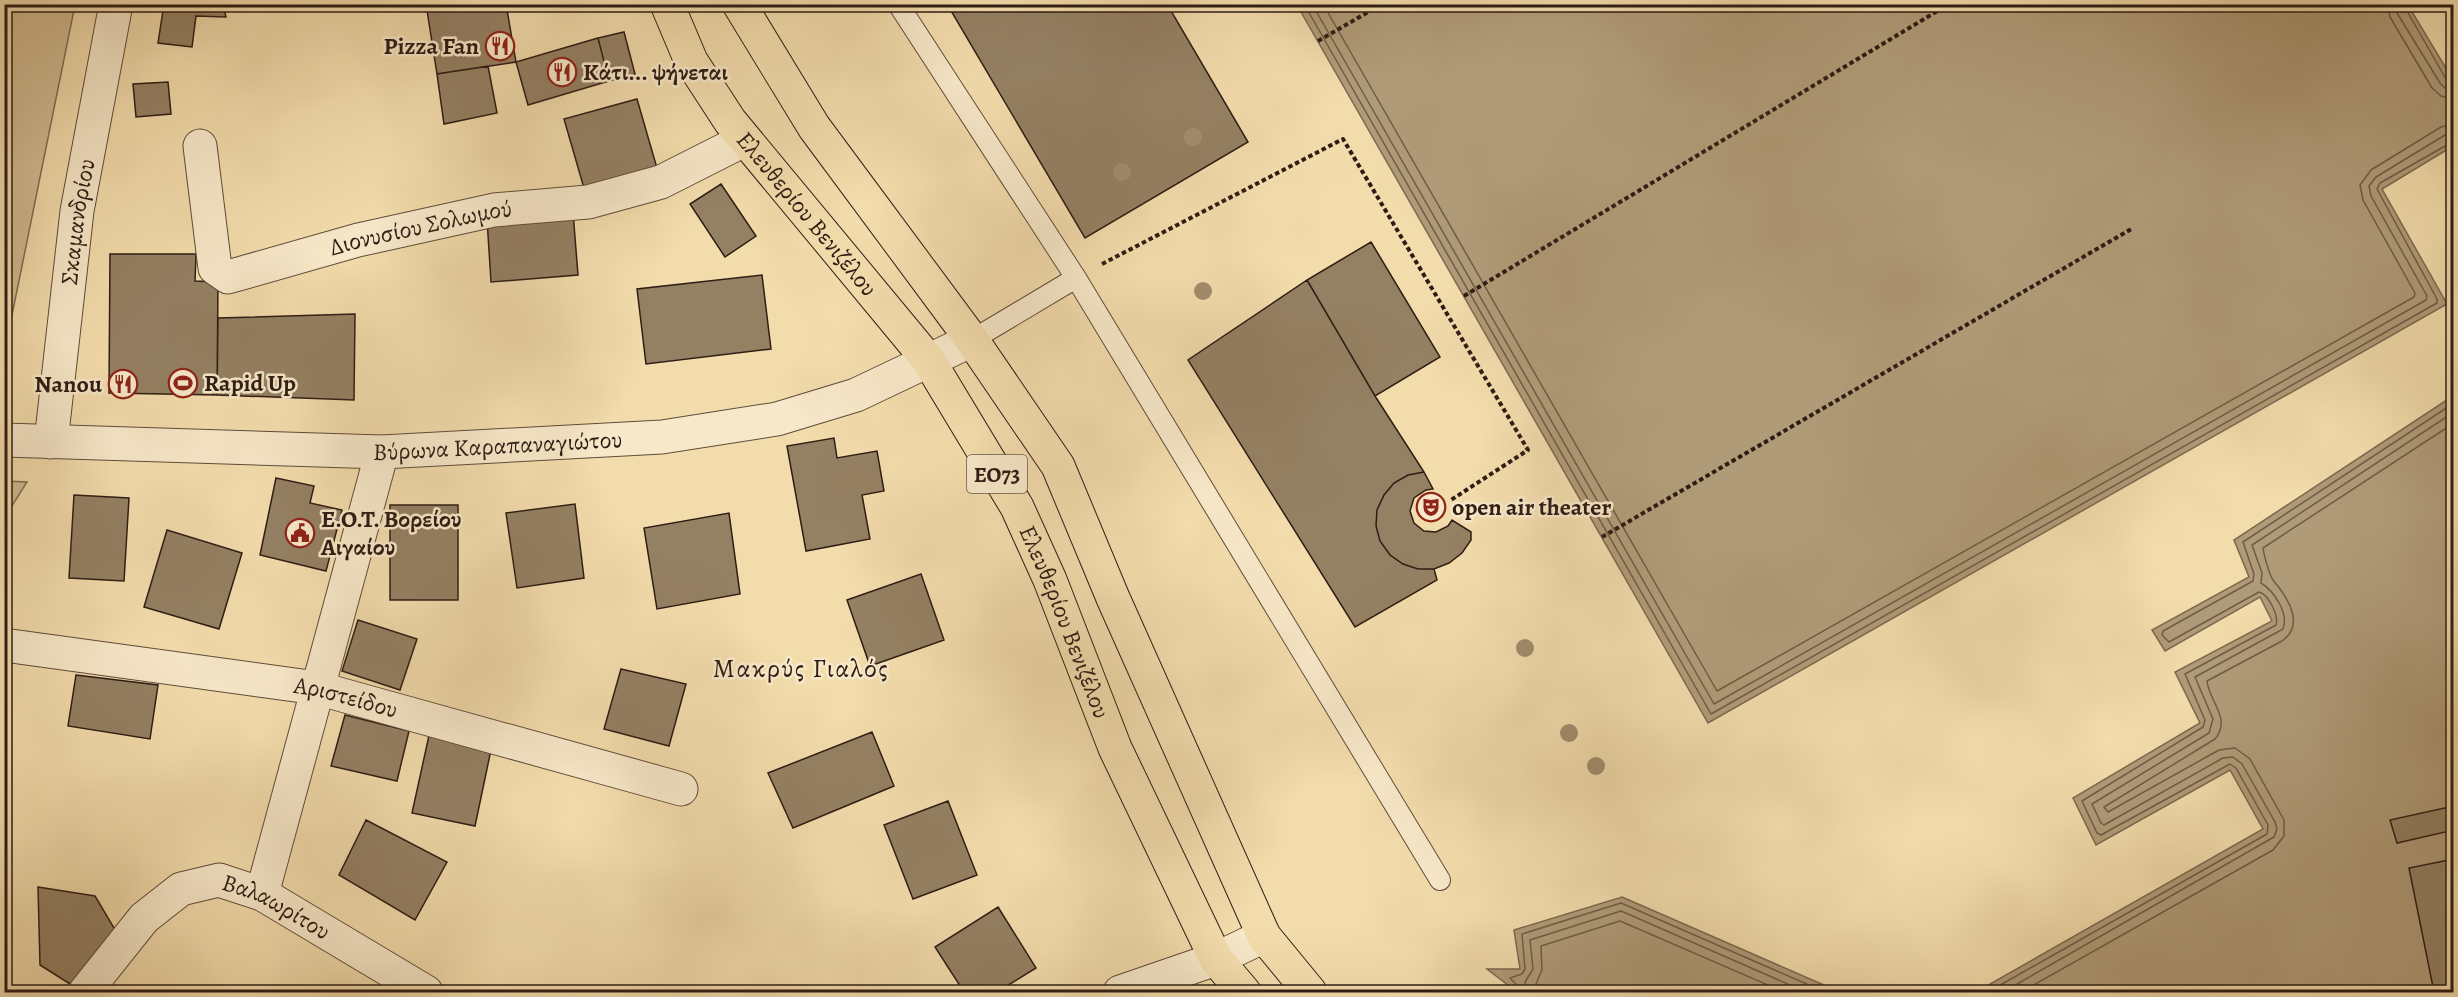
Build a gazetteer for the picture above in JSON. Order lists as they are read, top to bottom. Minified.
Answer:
{"streets":{"main road":["Ελευθερίου Βενιζέλου","ΕΟ73"],"street":["Σκαμανδρίου","Διονυσίου Σολωμού","Βύρωνα Καραπαναγιώτου","Αριστείδου","Βαλαωρίτου"]},"crossings":[["Ελευθερίου Βενιζέλου","Διονυσίου Σολωμού"],["Ελευθερίου Βενιζέλου","Βύρωνα Καραπαναγιώτου"],["Σκαμανδρίου","Βύρωνα Καραπαναγιώτου"],["Βύρωνα Καραπαναγιώτου","ΕΟ73"]],"districts":["Μακρύς Γιαλός"],"places":{"restaurant":["Pizza Fan","Κάτι... ψήνεται","Nanou"],"sports":["Rapid Up"],"theatre":["open air theater"],"public building":["Ε.Ο.Τ. Βορείου Αιγαίου"]}}
